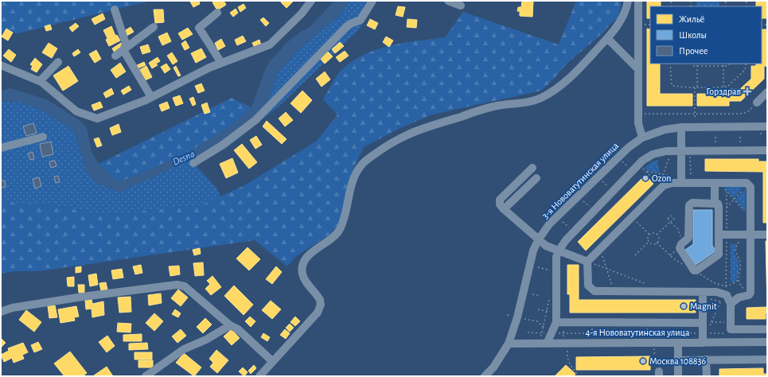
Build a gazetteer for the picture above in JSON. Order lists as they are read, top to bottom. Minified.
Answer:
{"streets":{"street":["3-я Нововатутинская улица","4-я Нововатутинская улица"]},"crossings":[["3-я Нововатутинская улица","4-я Нововатутинская улица"]],"water":["Desna"],"places":{"health":["Горздрав"],"other":["Ozon","Magnit","Москва 108836"]},"legend":["Жильё","Школы","Прочее"]}
